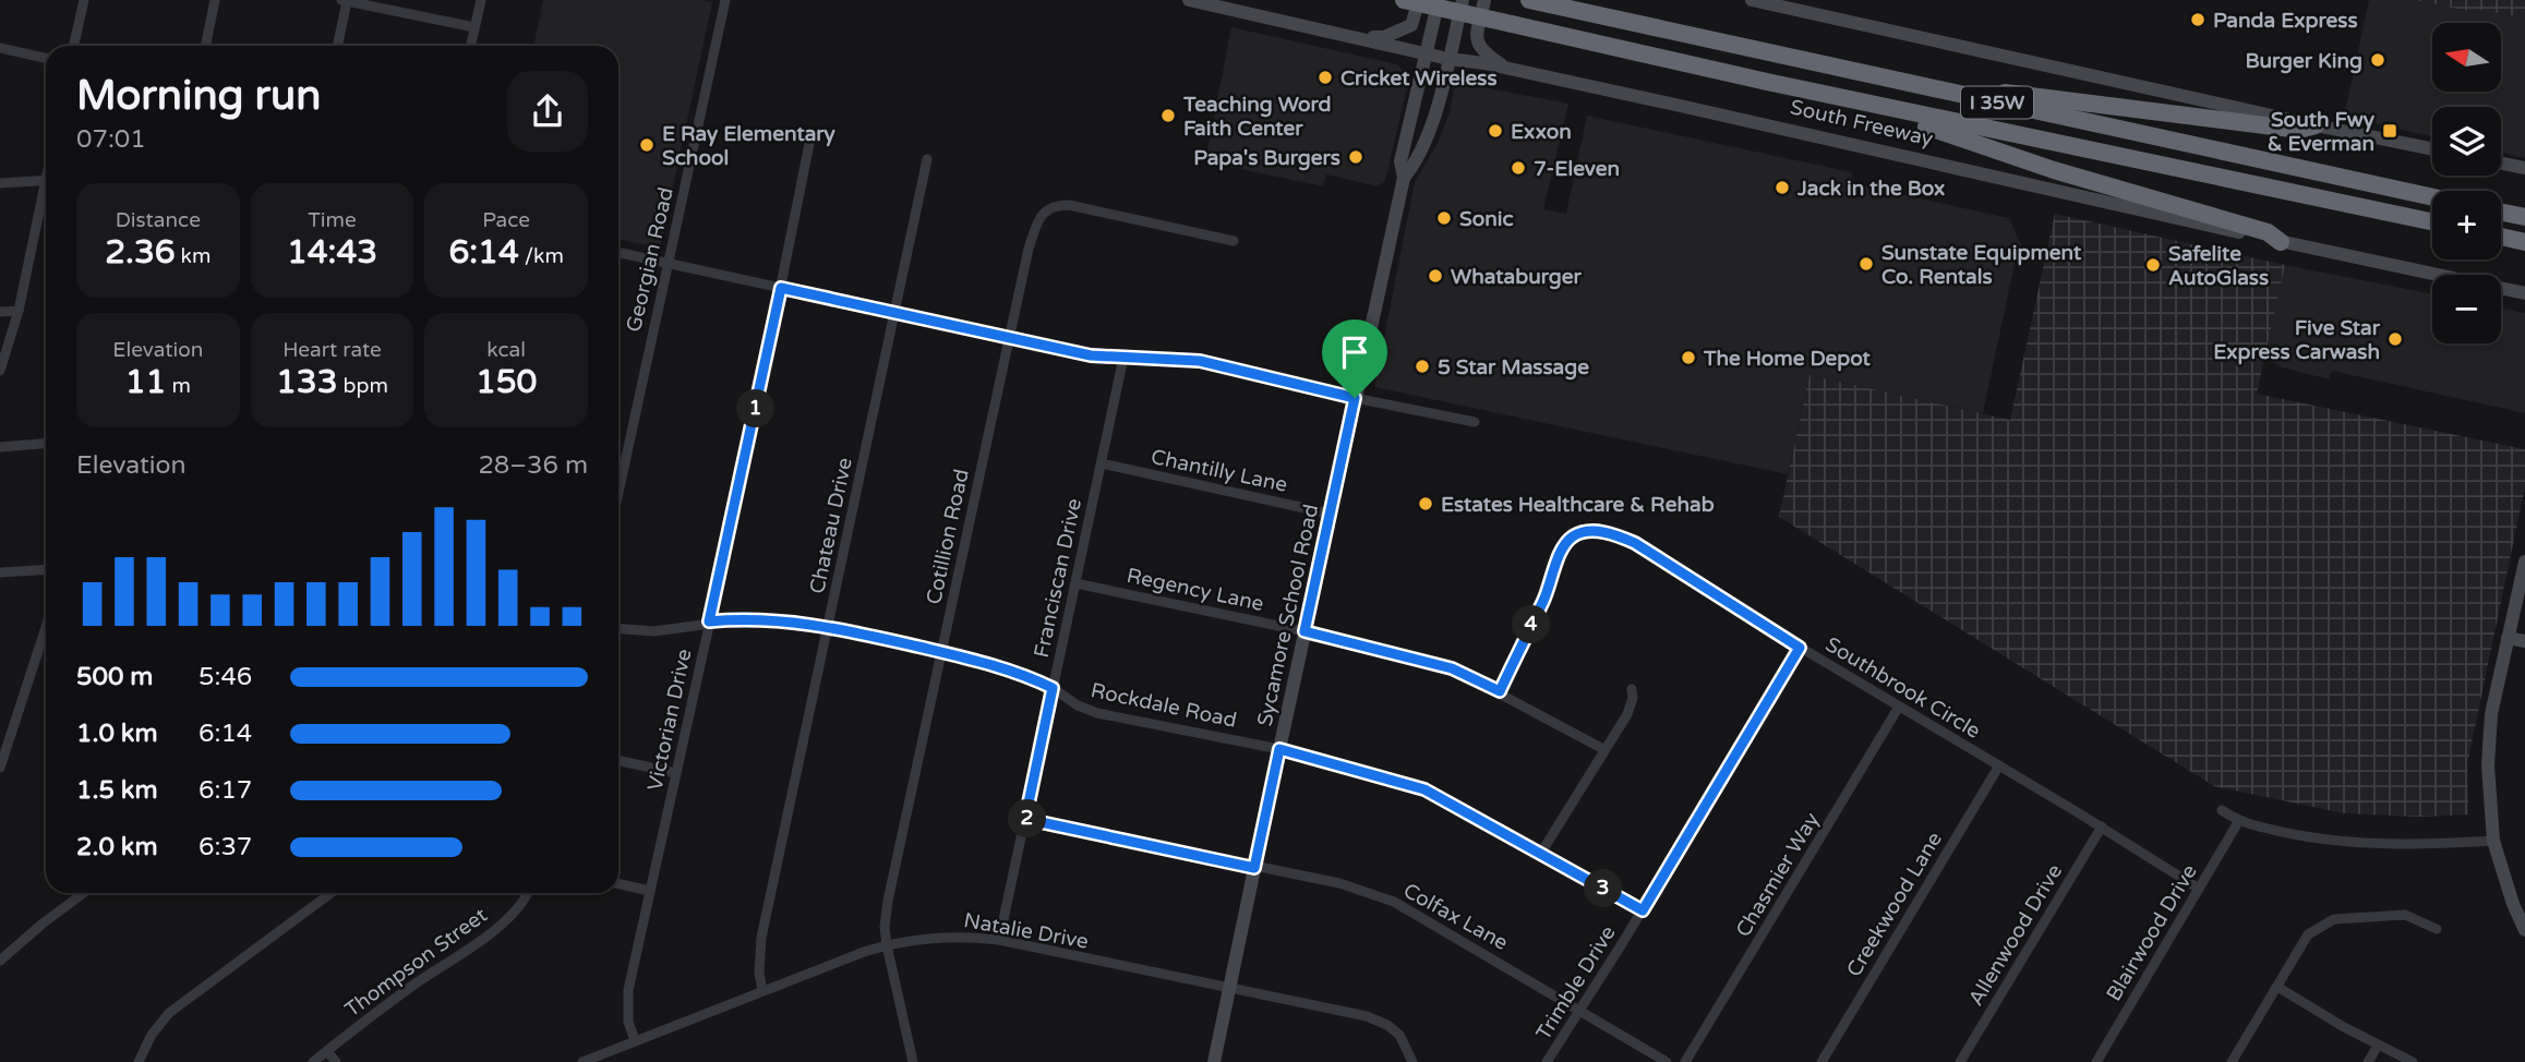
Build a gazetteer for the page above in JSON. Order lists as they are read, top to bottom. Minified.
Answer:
{"streets":{"highway":["I 35W","South Freeway"],"main road":["Sycamore School Road"],"street":["Georgian Road","Chantilly Lane","Chateau Drive","Cotillion Road","Franciscan Drive","Regency Lane","Southbrook Circle","Rockdale Road","Victorian Drive","Chasmier Way","Creekwood Lane","Colfax Lane","Natalie Drive","Blairwood Drive","Allenwood Drive","Thompson Street","Trimble Drive"]},"crossings":[["South Freeway","Sycamore School Road"],["Chantilly Lane","Franciscan Drive"],["Chantilly Lane","Sycamore School Road"],["Chateau Drive","Rockdale Road"],["Chateau Drive","Natalie Drive"],["Cotillion Road","Rockdale Road"],["Cotillion Road","Natalie Drive"],["Franciscan Drive","Regency Lane"],["Franciscan Drive","Rockdale Road"],["Franciscan Drive","Colfax Lane"],["Franciscan Drive","Natalie Drive"],["Regency Lane","Sycamore School Road"],["Regency Lane","Southbrook Circle"],["Sycamore School Road","Rockdale Road"],["Sycamore School Road","Colfax Lane"],["Sycamore School Road","Natalie Drive"],["Southbrook Circle","Chasmier Way"],["Southbrook Circle","Creekwood Lane"],["Southbrook Circle","Blairwood Drive"],["Southbrook Circle","Allenwood Drive"],["Southbrook Circle","Trimble Drive"],["Rockdale Road","Victorian Drive"],["Rockdale Road","Trimble Drive"],["Victorian Drive","Natalie Drive"],["Colfax Lane","Trimble Drive"]],"places":{"other":["Panda Express","Burger King","Cricket Wireless","Teaching Word Faith Center","Exxon","E Ray Elementary School","Papa's Burgers","7-Eleven","Jack in the Box","Sonic","Sunstate Equipment Co. Rentals","Safelite AutoGlass","Whataburger","Five Star Express Carwash","The Home Depot","5 Star Massage","Estates Healthcare & Rehab"],"transit":["South Fwy & Everman"]},"north":"left","page":{"map_buttons":["+","−"],"heading":["Morning run","07:01"],"stats":[["Distance","2.36 km"],["Time","14:43"],["Pace","6:14 /km"],["Elevation","11 m"],["Heart rate","133 bpm"],["kcal","150"]],"pins":["1","4","2","3"],"chart":["Elevation","28–36 m"],"list":[{"name":"500 m","note":"5:46"},{"name":"1.0 km","note":"6:14"},{"name":"1.5 km","note":"6:17"},{"name":"2.0 km","note":"6:37"}]}}
